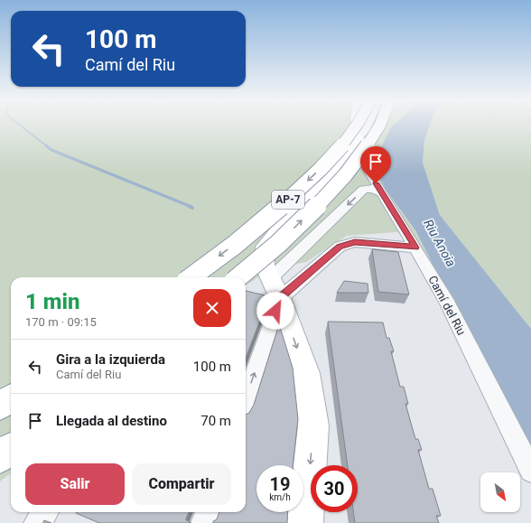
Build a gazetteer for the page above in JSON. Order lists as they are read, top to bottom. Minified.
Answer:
{"streets":{"main road":["AP-7"],"street":["Camí del Riu"]},"water":["Riu Anoia"],"north":"bottom right","page":{"turn":["100 m","Camí del Riu"],"heading":["1 min","170 m · 09:15"],"list":[{"name":"Gira a la izquierda","note":"Camí del Riu","value":"100 m"},{"name":"Llegada al destino","value":"70 m"}],"buttons":["Salir","Compartir"],"speed":"19 km/h","limit":"30"}}
